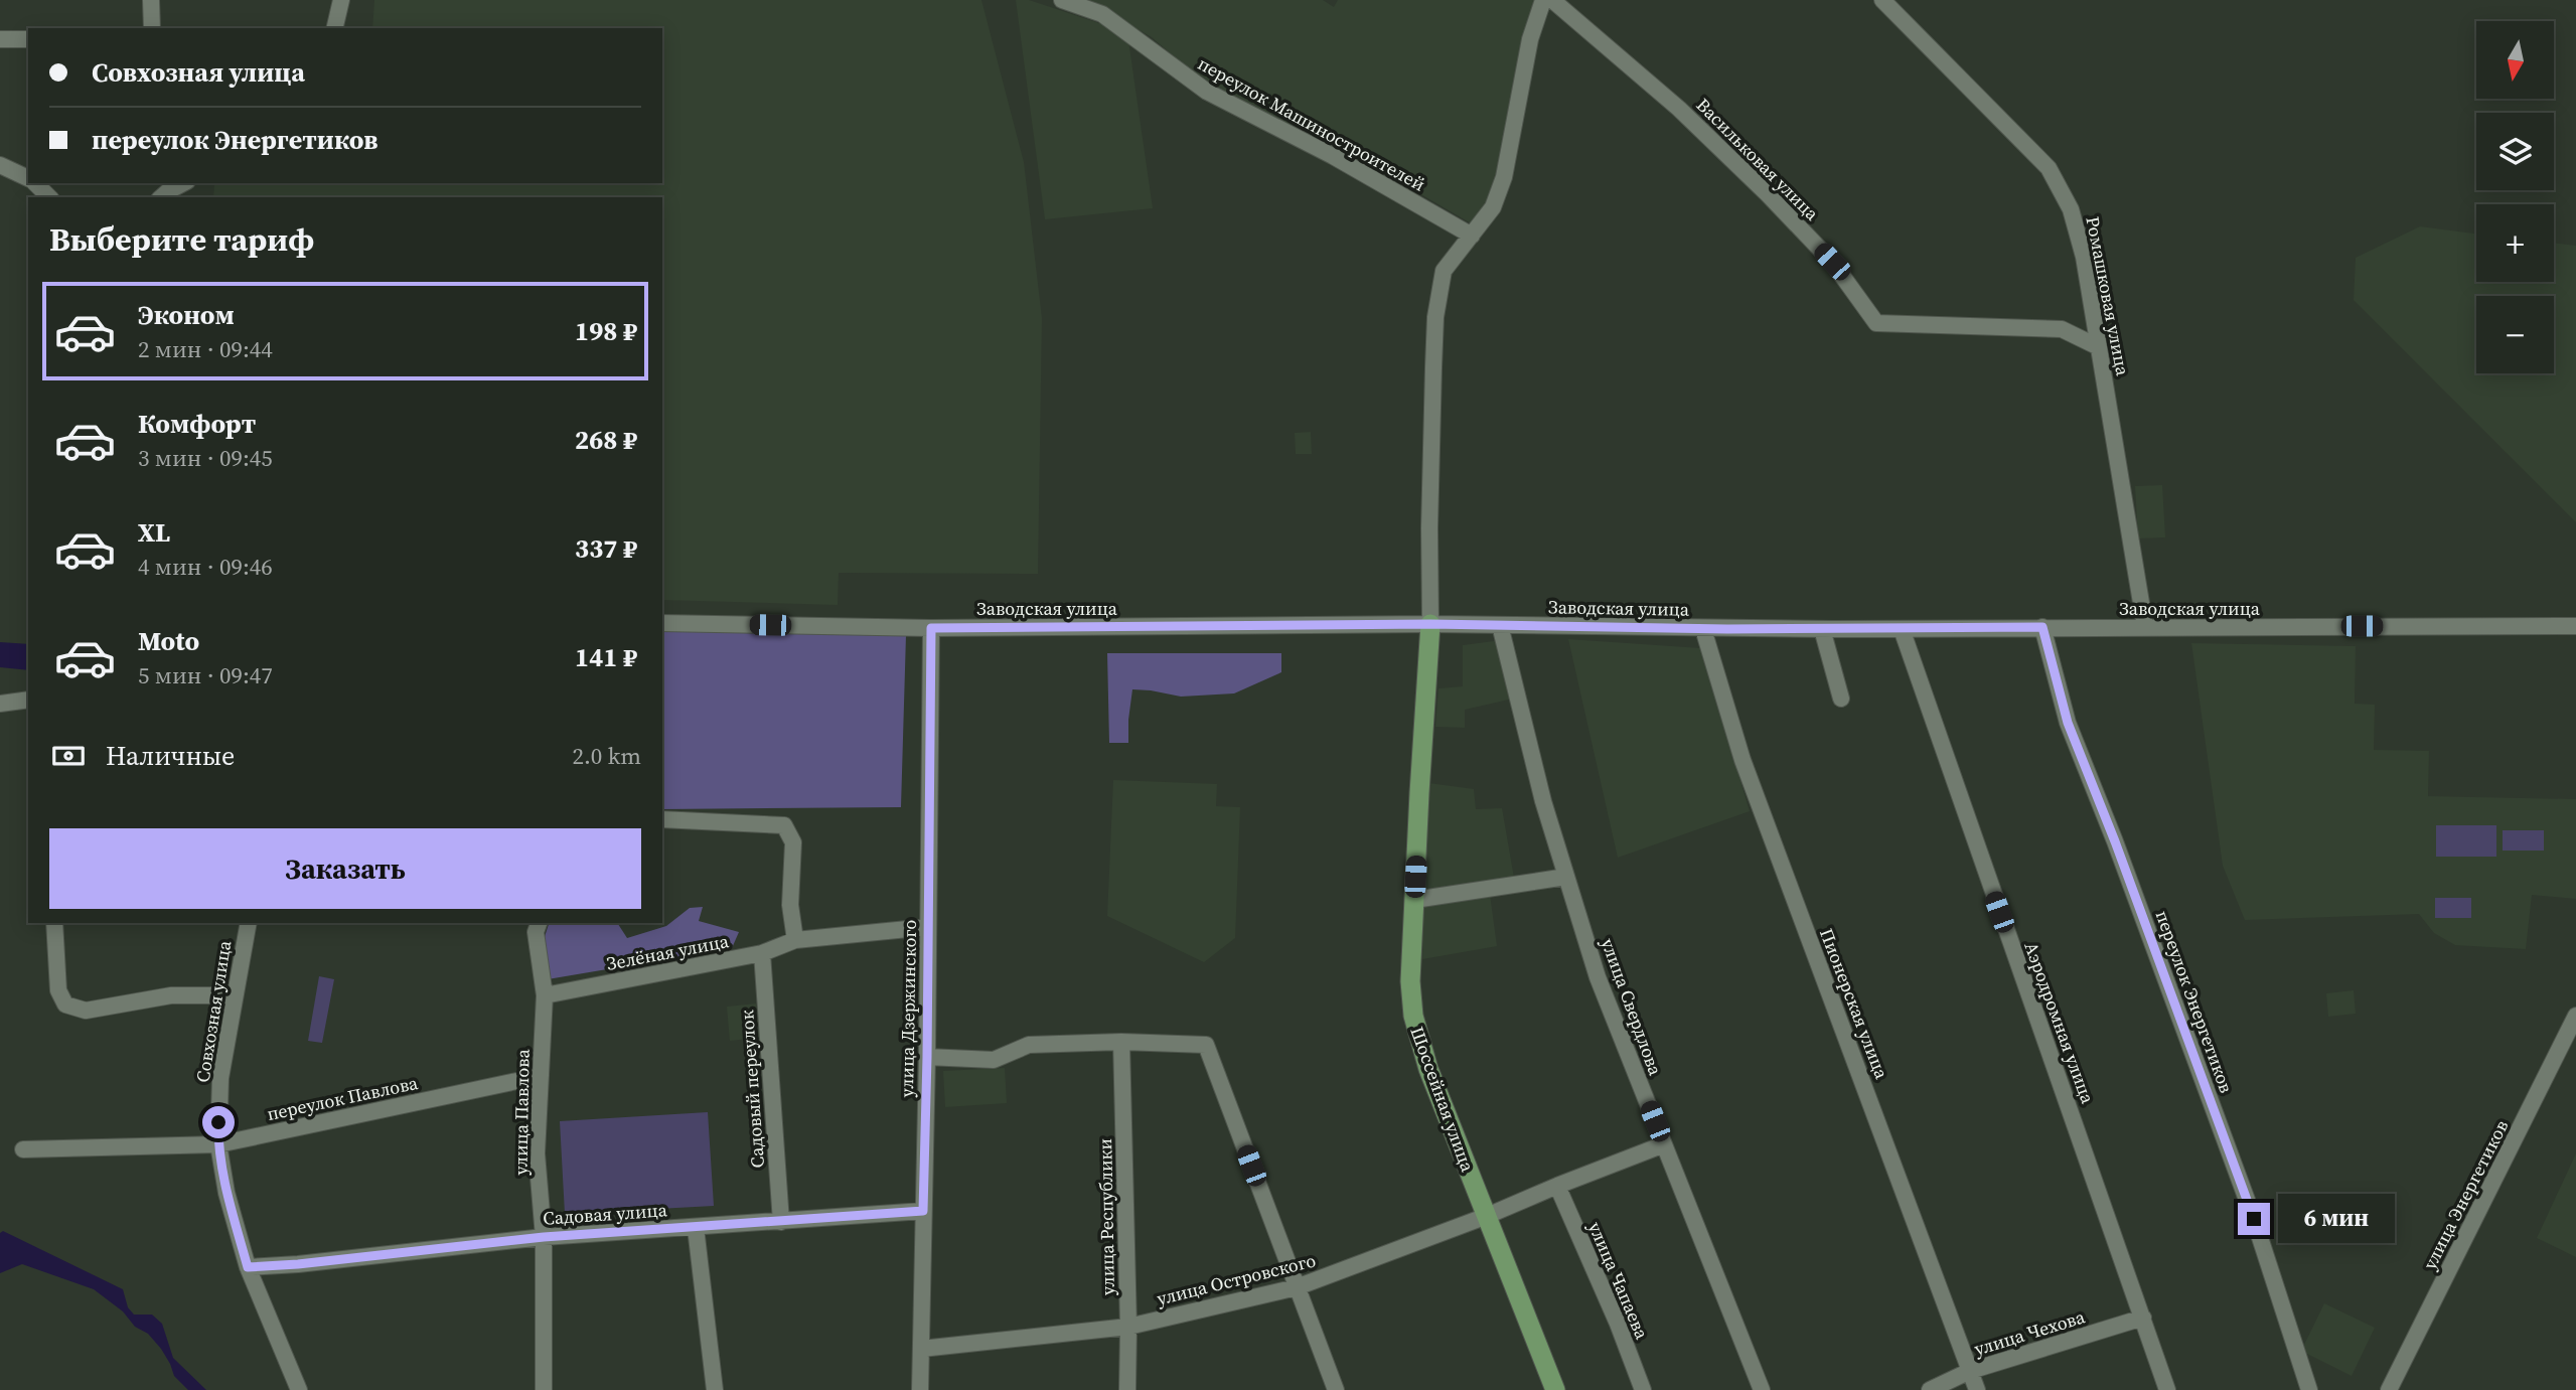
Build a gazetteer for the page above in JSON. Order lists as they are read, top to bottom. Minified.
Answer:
{"streets":{"main road":["Шоссейная улица"],"street":["переулок Машиностроителей","Васильковая улица","Ромашковая улица","Заводская улица","Зелёная улица","переулок Энергетиков","Пионерская улица","улица Свердлова","улица Дзержинского","Совхозная улица","Аэродромная улица","Садовый переулок","переулок Павлова","улица Павлова","улица Энергетиков","Садовая улица","улица Республики","улица Островского","улица Чапаева","улица Чехова"]},"crossings":[["Васильковая улица","Ромашковая улица"],["Ромашковая улица","Заводская улица"],["Заводская улица","переулок Энергетиков"],["Заводская улица","Пионерская улица"],["Заводская улица","улица Свердлова"],["Заводская улица","улица Дзержинского"],["Заводская улица","Аэродромная улица"],["Заводская улица","Шоссейная улица"],["Зелёная улица","улица Дзержинского"],["Зелёная улица","Садовый переулок"],["Зелёная улица","улица Павлова"],["Пионерская улица","улица Чехова"],["улица Свердлова","улица Островского"],["улица Дзержинского","Садовая улица"],["улица Дзержинского","улица Островского"],["Совхозная улица","переулок Павлова"],["Совхозная улица","Садовая улица"],["Аэродромная улица","улица Чехова"],["Садовый переулок","Садовая улица"],["переулок Павлова","улица Павлова"],["Шоссейная улица","улица Островского"],["улица Павлова","Садовая улица"],["улица Республики","улица Островского"],["улица Островского","улица Чапаева"]],"north":"bottom","page":{"map_buttons":["+","−"],"banner":["Совхозная улица","переулок Энергетиков"],"heading":"Выберите тариф","list":[{"name":"Эконом","note":"2 мин · 09:44","value":"198 ₽"},{"name":"Комфорт","note":"3 мин · 09:45","value":"268 ₽"},{"name":"XL","note":"4 мин · 09:46","value":"337 ₽"},{"name":"Moto","note":"5 мин · 09:47","value":"141 ₽"}],"pay":["Наличные","2.0 km"],"buttons":"Заказать","bubble":"6 мин"}}
